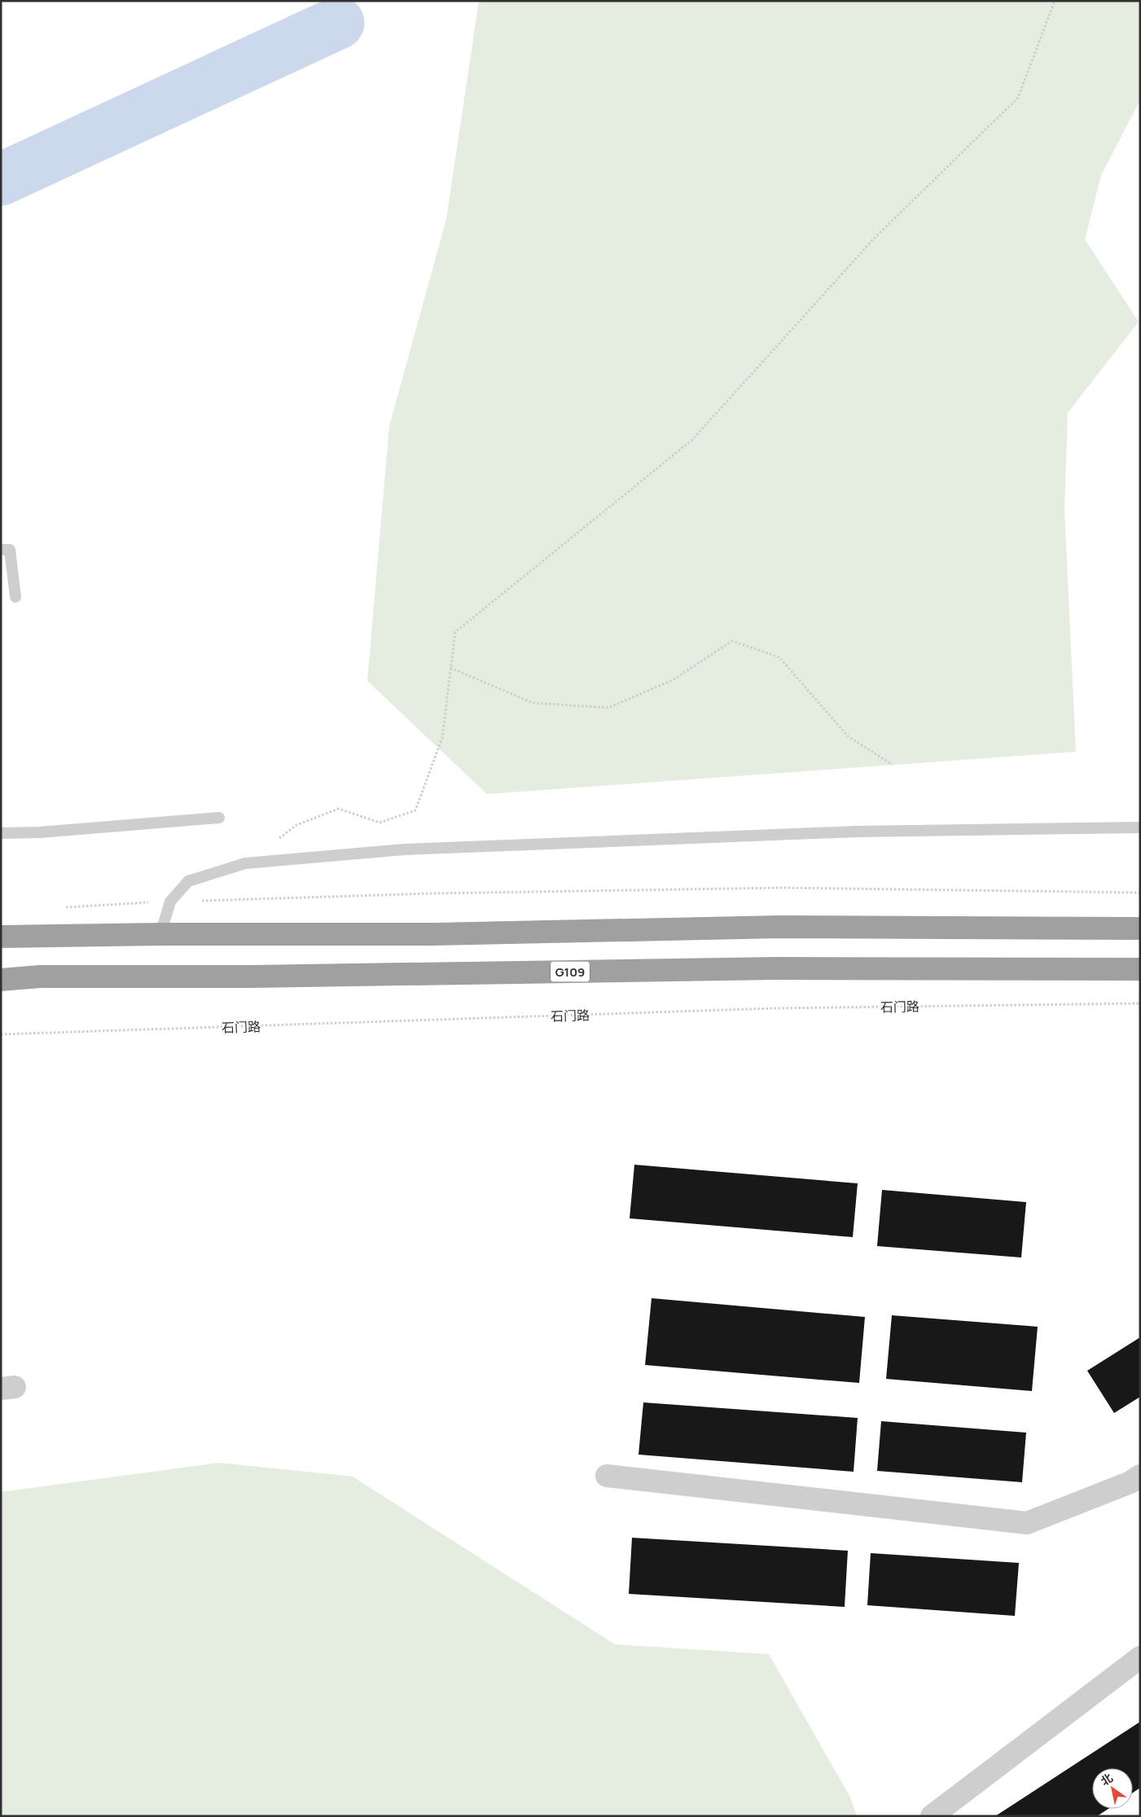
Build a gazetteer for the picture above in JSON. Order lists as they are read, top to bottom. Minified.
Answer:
{"streets":{"highway":["G109"],"path":["石门路"]},"north":"top left"}
